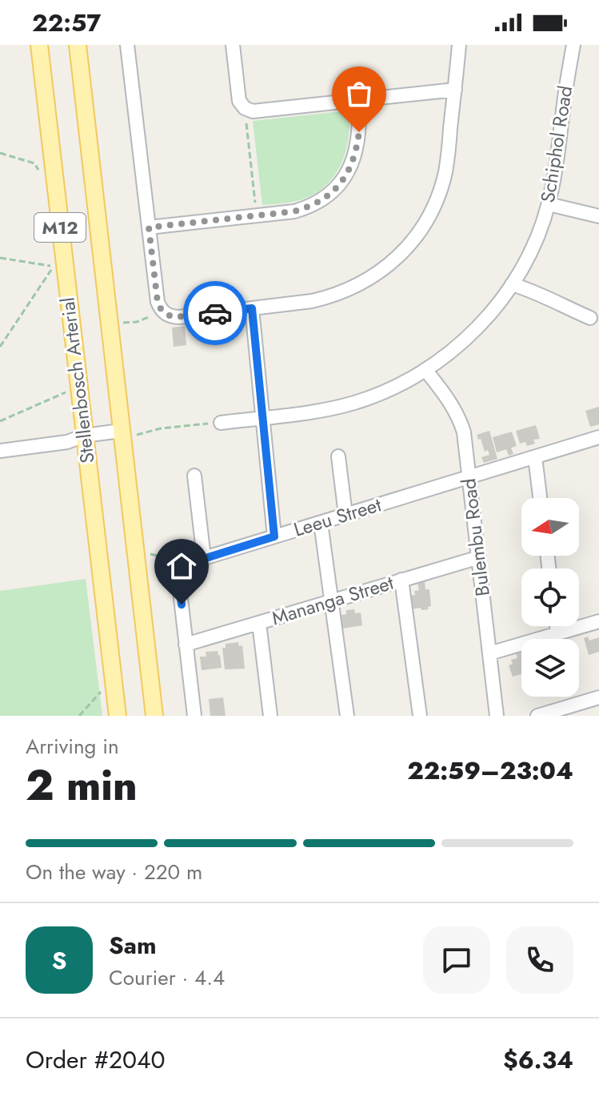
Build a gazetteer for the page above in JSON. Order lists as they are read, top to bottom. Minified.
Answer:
{"streets":{"main road":["M12","Stellenbosch Arterial"],"street":["Schiphol Road","Leeu Street","Bulembu Road","Mananga Street"]},"crossings":[["Schiphol Road","Bulembu Road"],["Leeu Street","Bulembu Road"],["Bulembu Road","Mananga Street"]],"north":"left","page":{"status":"22:57","heading":["2 min","Arriving in","22:59–23:04"],"panel":["Sam","Courier · 4.4","Order #2040","$6.34"],"bar":"On the way · 220 m","round":"S"}}
